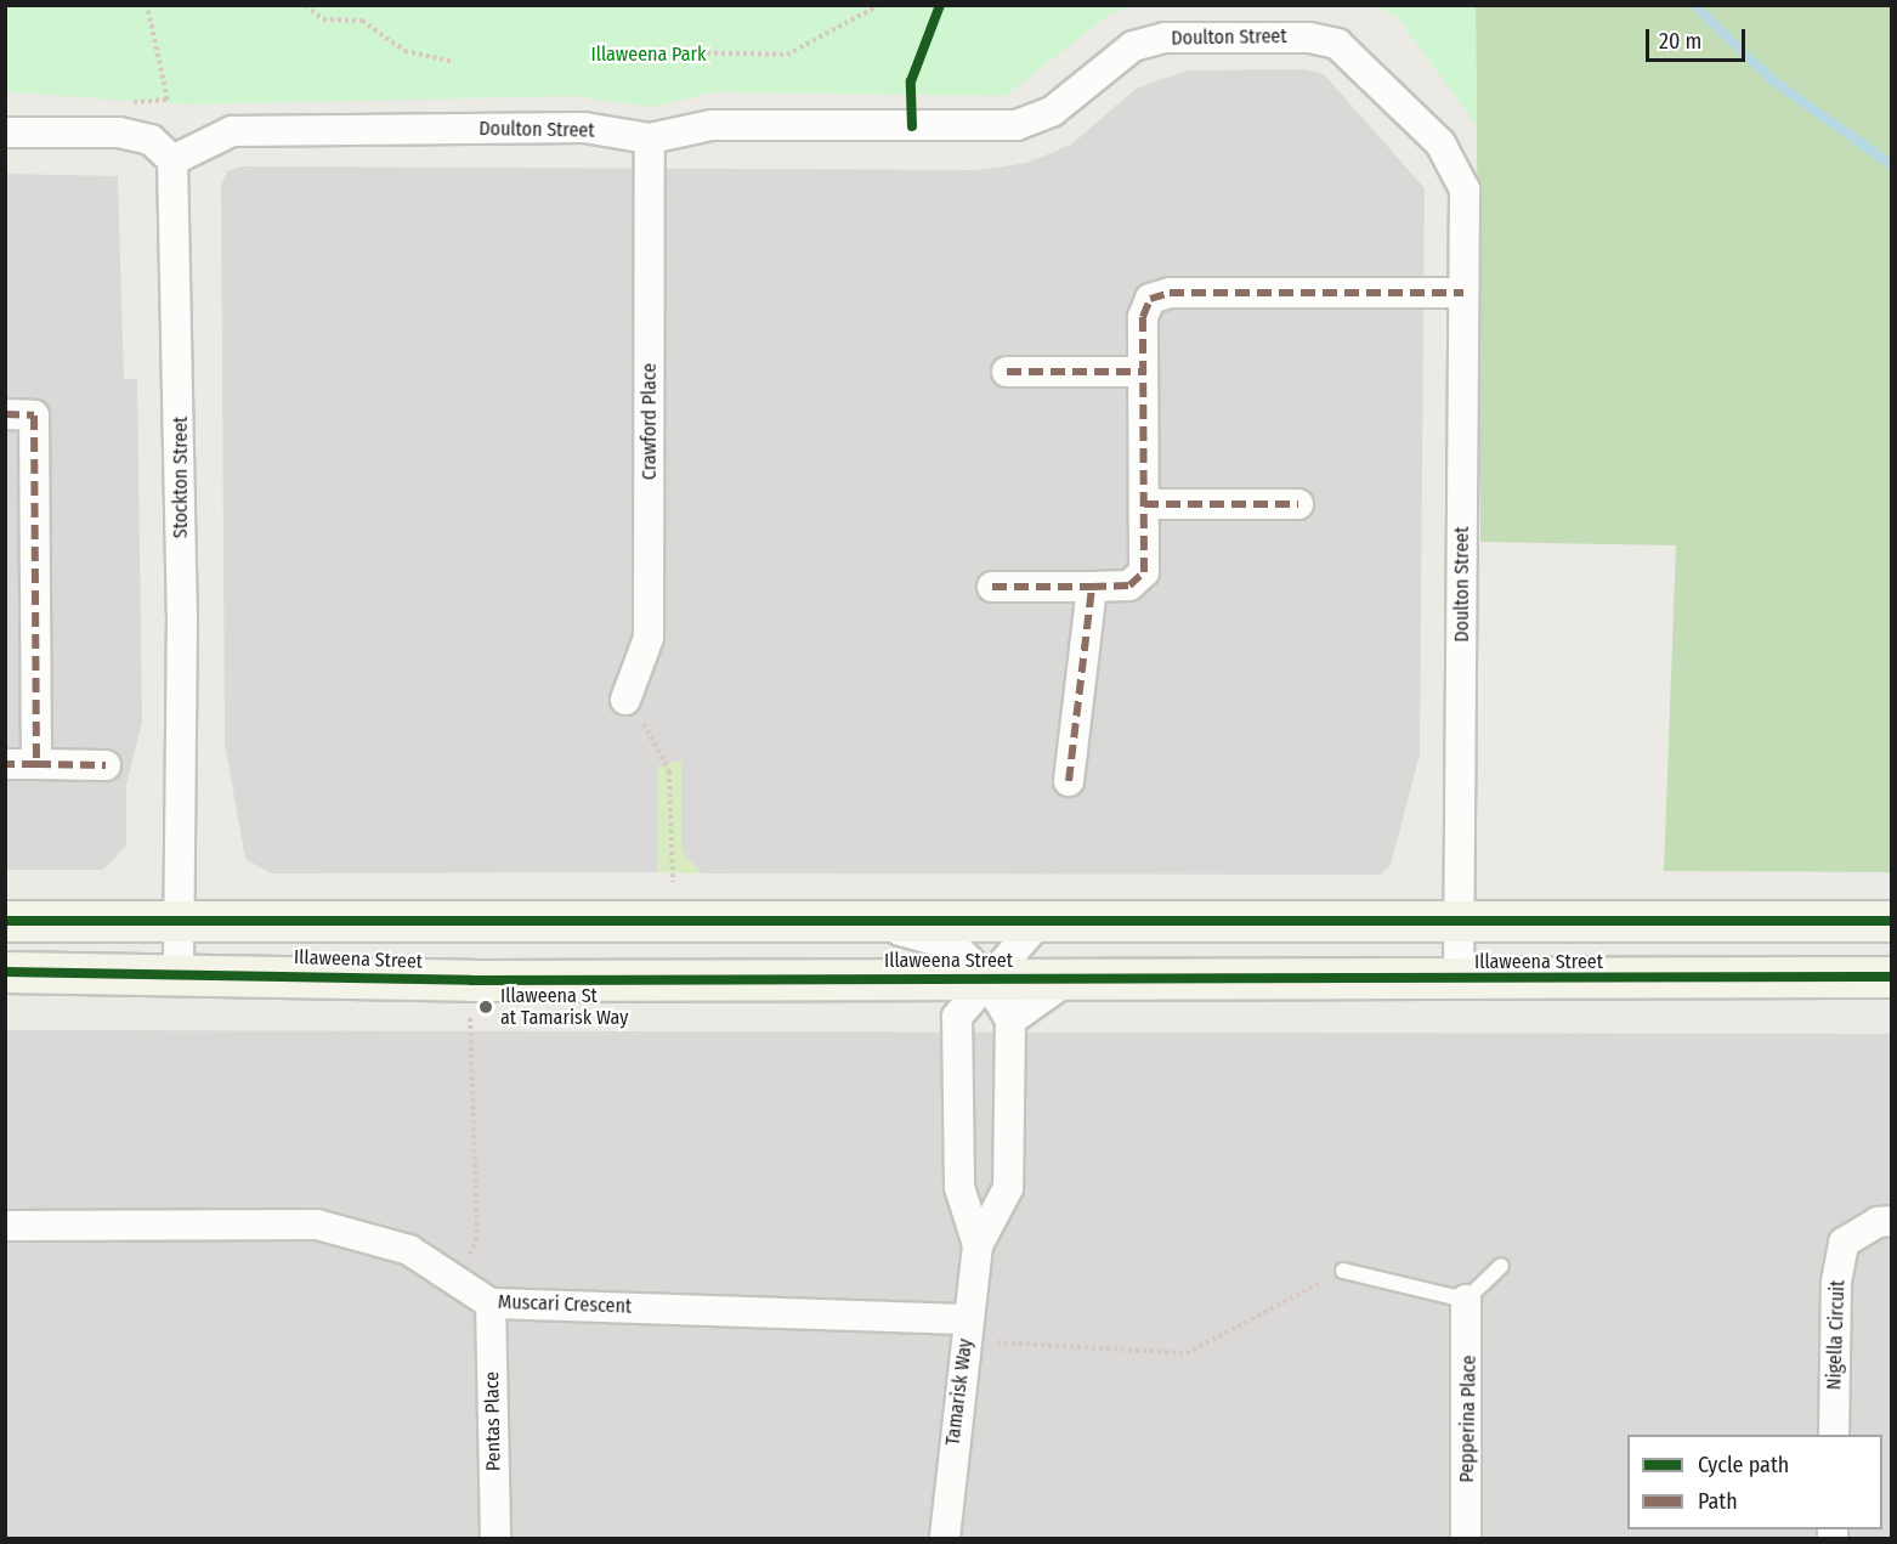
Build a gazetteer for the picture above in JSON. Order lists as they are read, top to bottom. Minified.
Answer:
{"streets":{"main road":["Illaweena Street"],"street":["Doulton Street","Crawford Place","Stockton Street","Muscari Crescent","Nigella Circuit","Tamarisk Way","Pepperina Place","Pentas Place"]},"crossings":[["Doulton Street","Crawford Place"],["Doulton Street","Stockton Street"],["Doulton Street","Illaweena Street"],["Stockton Street","Illaweena Street"],["Illaweena Street","Tamarisk Way"],["Muscari Crescent","Tamarisk Way"],["Muscari Crescent","Pentas Place"]],"parks":["Illaweena Park"],"places":["Illaweena St at Tamarisk Way"],"legend":["Cycle path","Path"],"scale_bar":"20 m"}
